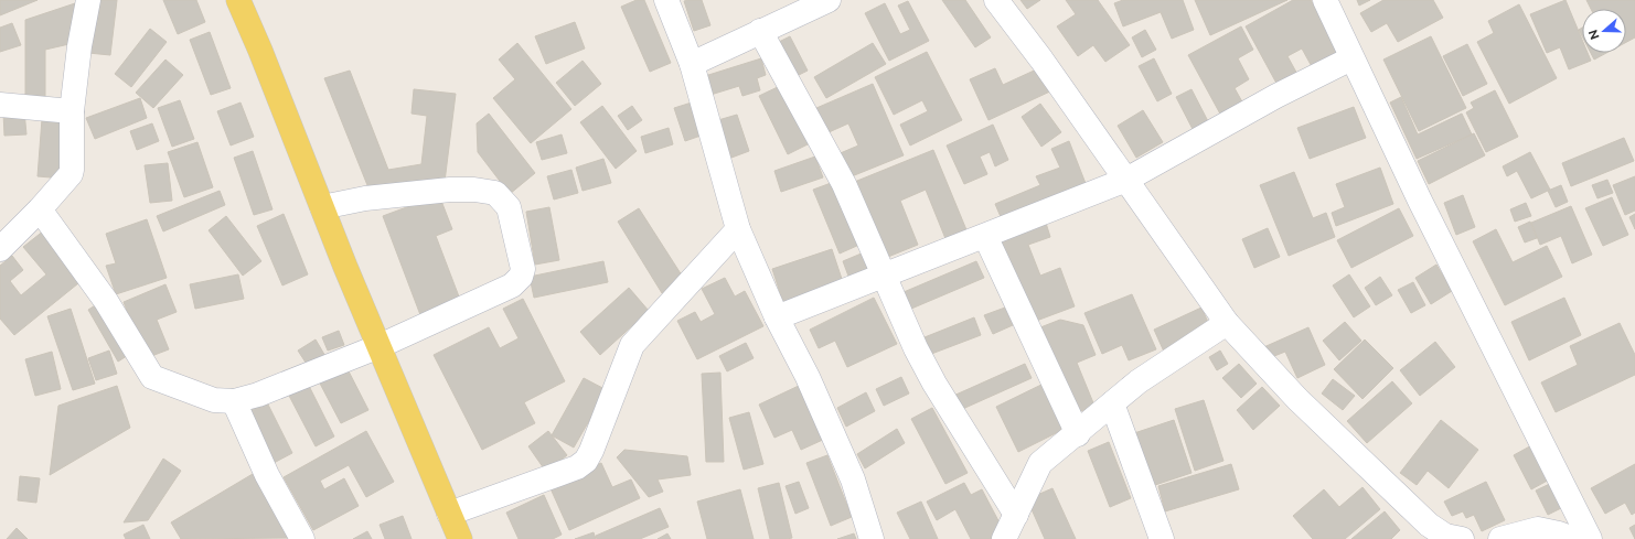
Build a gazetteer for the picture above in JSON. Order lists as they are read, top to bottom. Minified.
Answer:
{"north":"left"}
